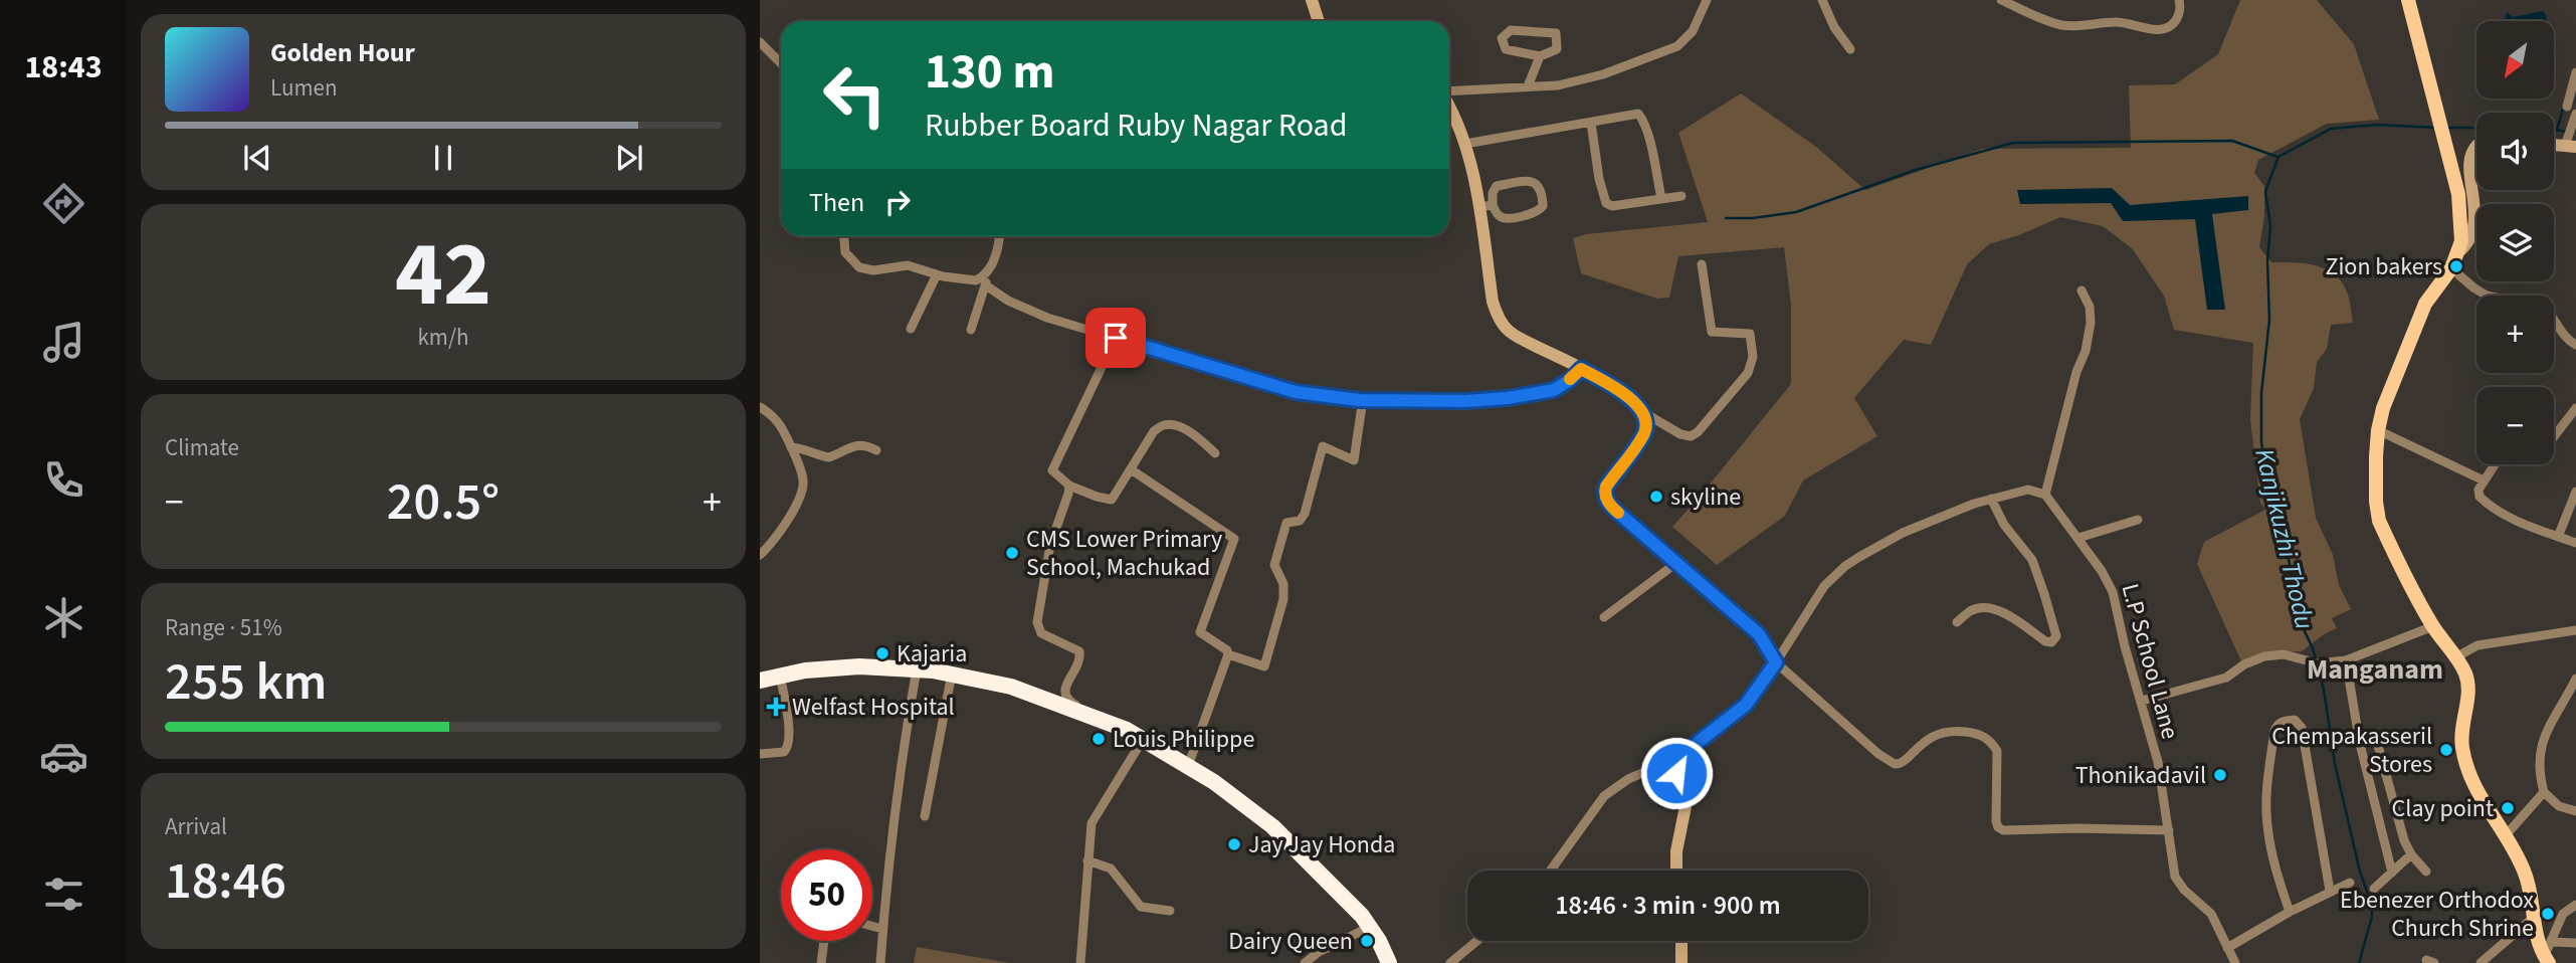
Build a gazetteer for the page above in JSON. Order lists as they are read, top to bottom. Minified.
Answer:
{"streets":{"street":["L.P School Lane"]},"districts":["Manganam"],"water":["Kanjikuzhi Thodu"],"places":{"other":["Zion bakers","skyline","CMS Lower Primary School, Machukad","Kajaria","Louis Philippe","Chempakasseril Stores","Thonikadavil","Clay point","Jay Jay Honda","Ebenezer Orthodox Church Shrine","Dairy Queen"],"health":["Welfast Hospital"]},"north":"bottom left","page":{"tabs":"18:43","map_buttons":["+","−"],"turn":["130 m","Rubber Board Ruby Nagar Road"],"song":["Golden Hour","Lumen"],"then":"Then","tile":[["42","km/h"],"Climate",["Range · 51%","255 km"],["Arrival","18:46"]],"heat":["−","20.5°","+"],"limit":"50","trip":"18:46 · 3 min · 900 m"}}
